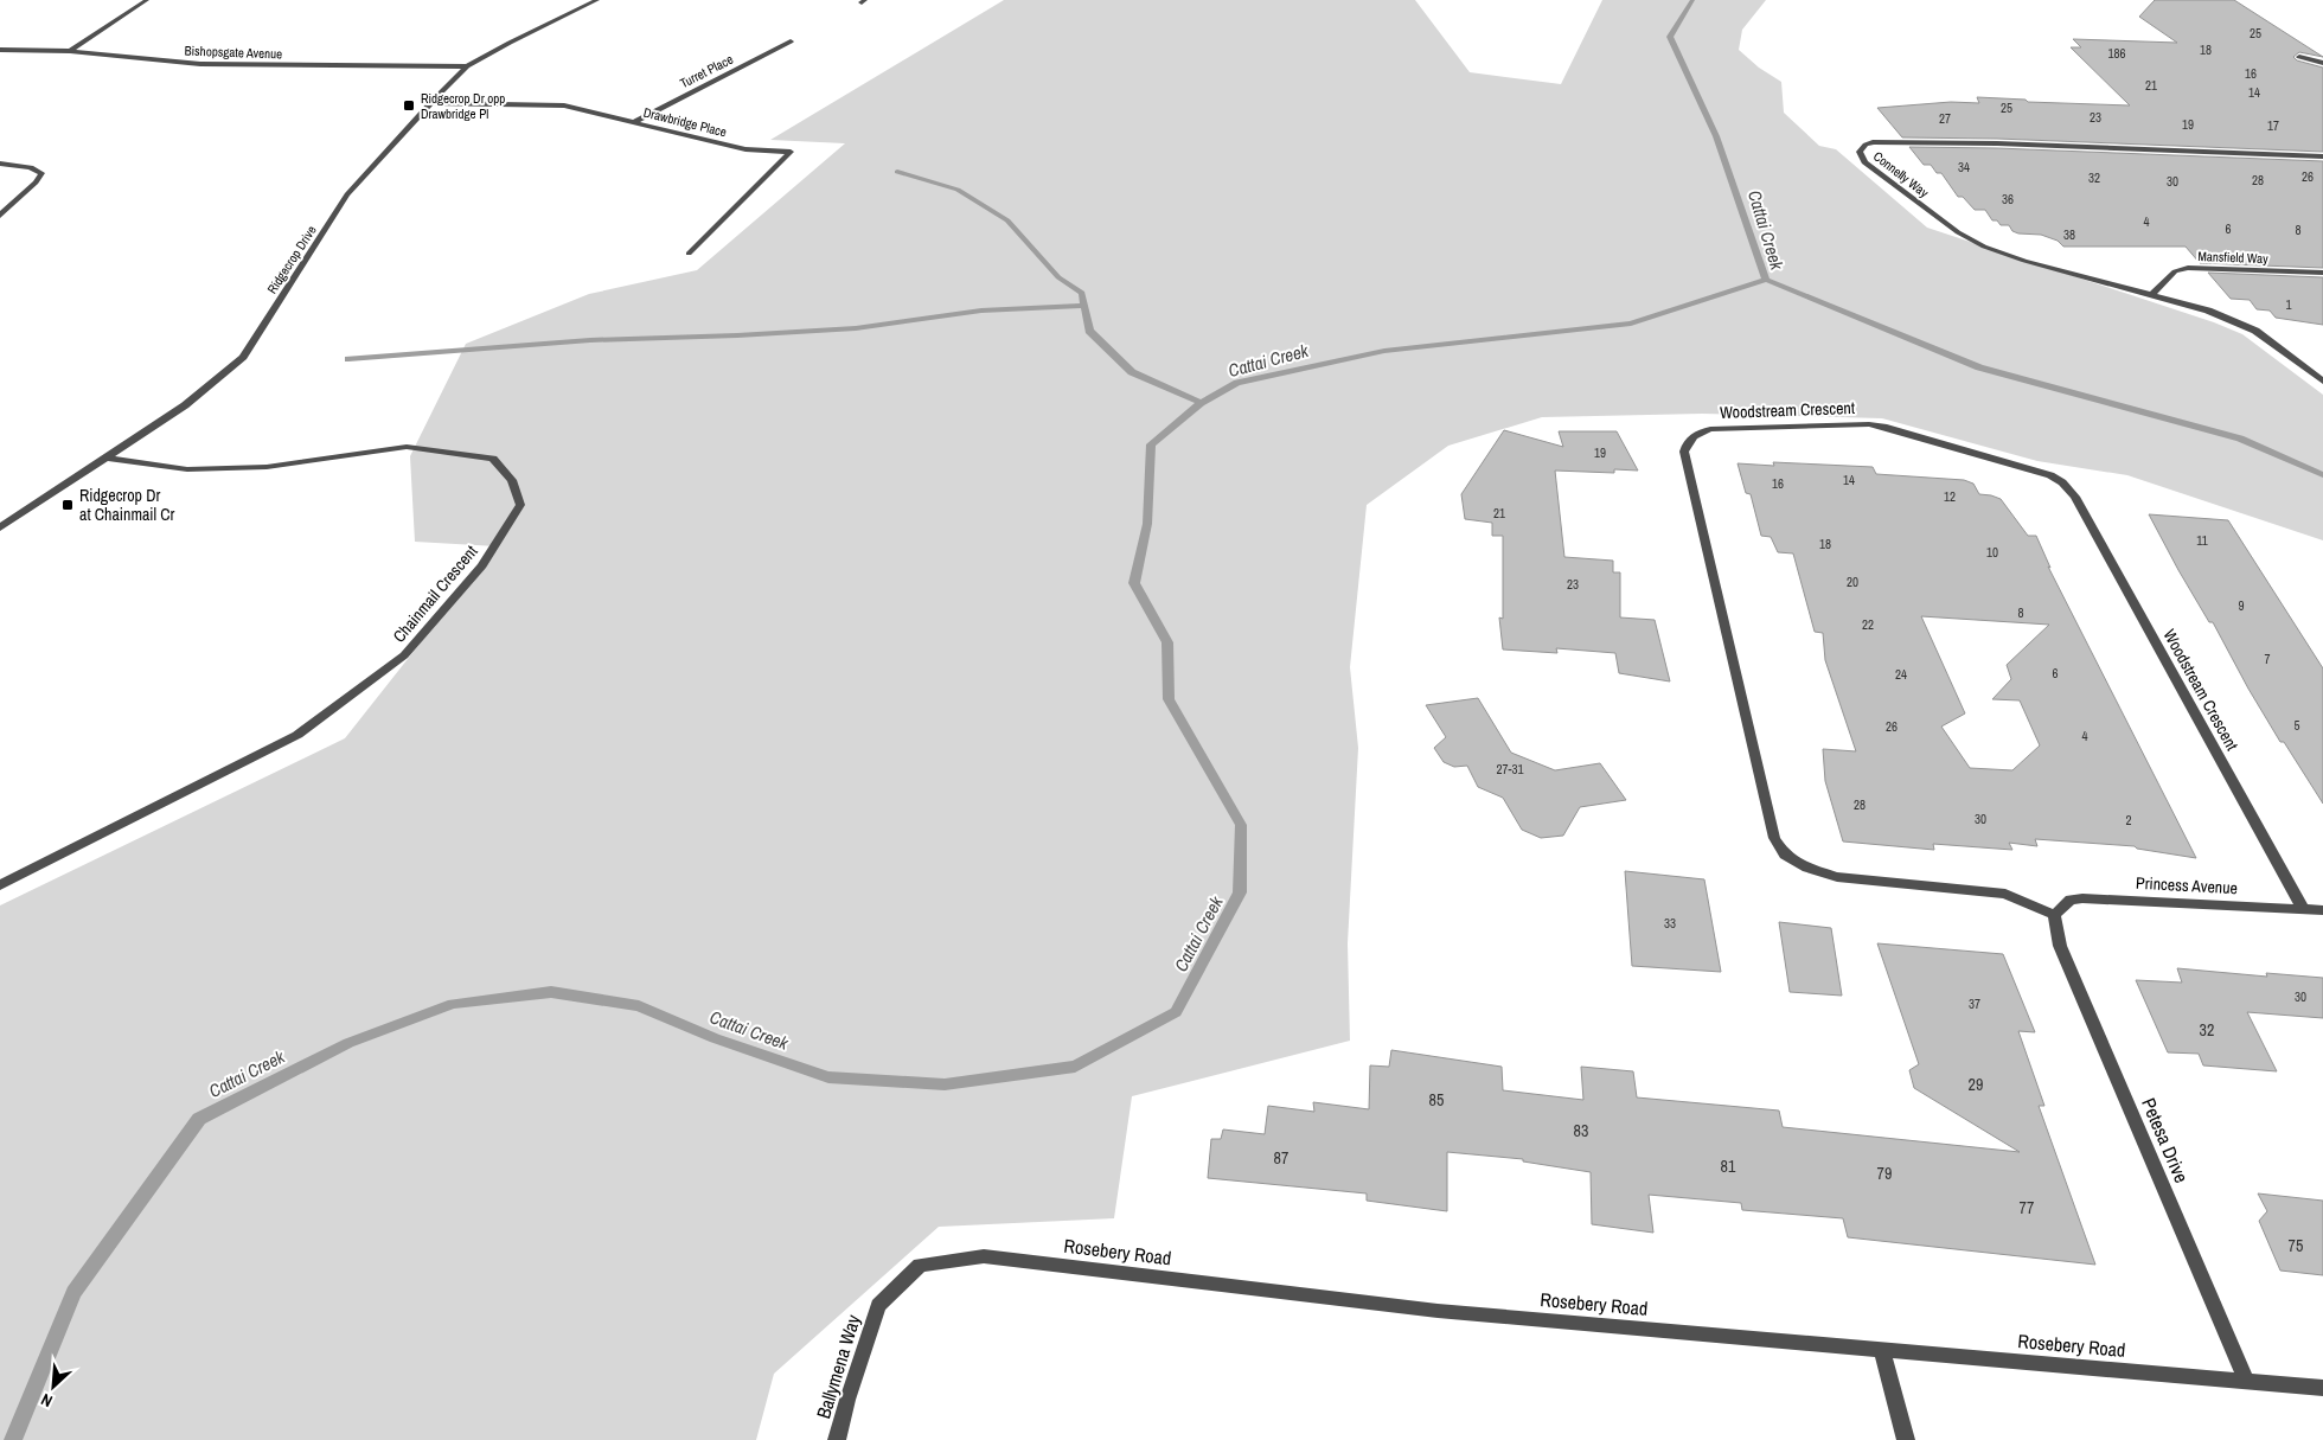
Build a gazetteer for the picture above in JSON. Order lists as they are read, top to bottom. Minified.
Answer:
{"streets":{"street":["Bishopsgate Avenue","Turret Place","Drawbridge Place","Connelly Way","Mansfield Way","Ridgecrop Drive","Woodstream Crescent","Chainmail Crescent","Princess Avenue","Petesa Drive","Rosebery Road","Ballymena Way"]},"crossings":[["Bishopsgate Avenue","Ridgecrop Drive"],["Turret Place","Drawbridge Place"],["Drawbridge Place","Ridgecrop Drive"],["Connelly Way","Mansfield Way"],["Ridgecrop Drive","Chainmail Crescent"],["Woodstream Crescent","Princess Avenue"],["Woodstream Crescent","Petesa Drive"],["Princess Avenue","Petesa Drive"],["Petesa Drive","Rosebery Road"],["Rosebery Road","Ballymena Way"]],"water":["Cattai Creek"],"places":{"transit":["Ridgecrop Dr opp Drawbridge Pl","Ridgecrop Dr at Chainmail Cr"]},"house_numbers":["25","18","186","16","21","14","25","23","27","19","17","34","26","32","28","30","36","4","6","8","38","1","19","14","16","12","21","11","18","10","20","23","9","8","22","7","6","24","5","26","4","27-31","28","30","2","33","30","37","32","29","85","83","87","81","79","77","75"],"north":"bottom left"}
